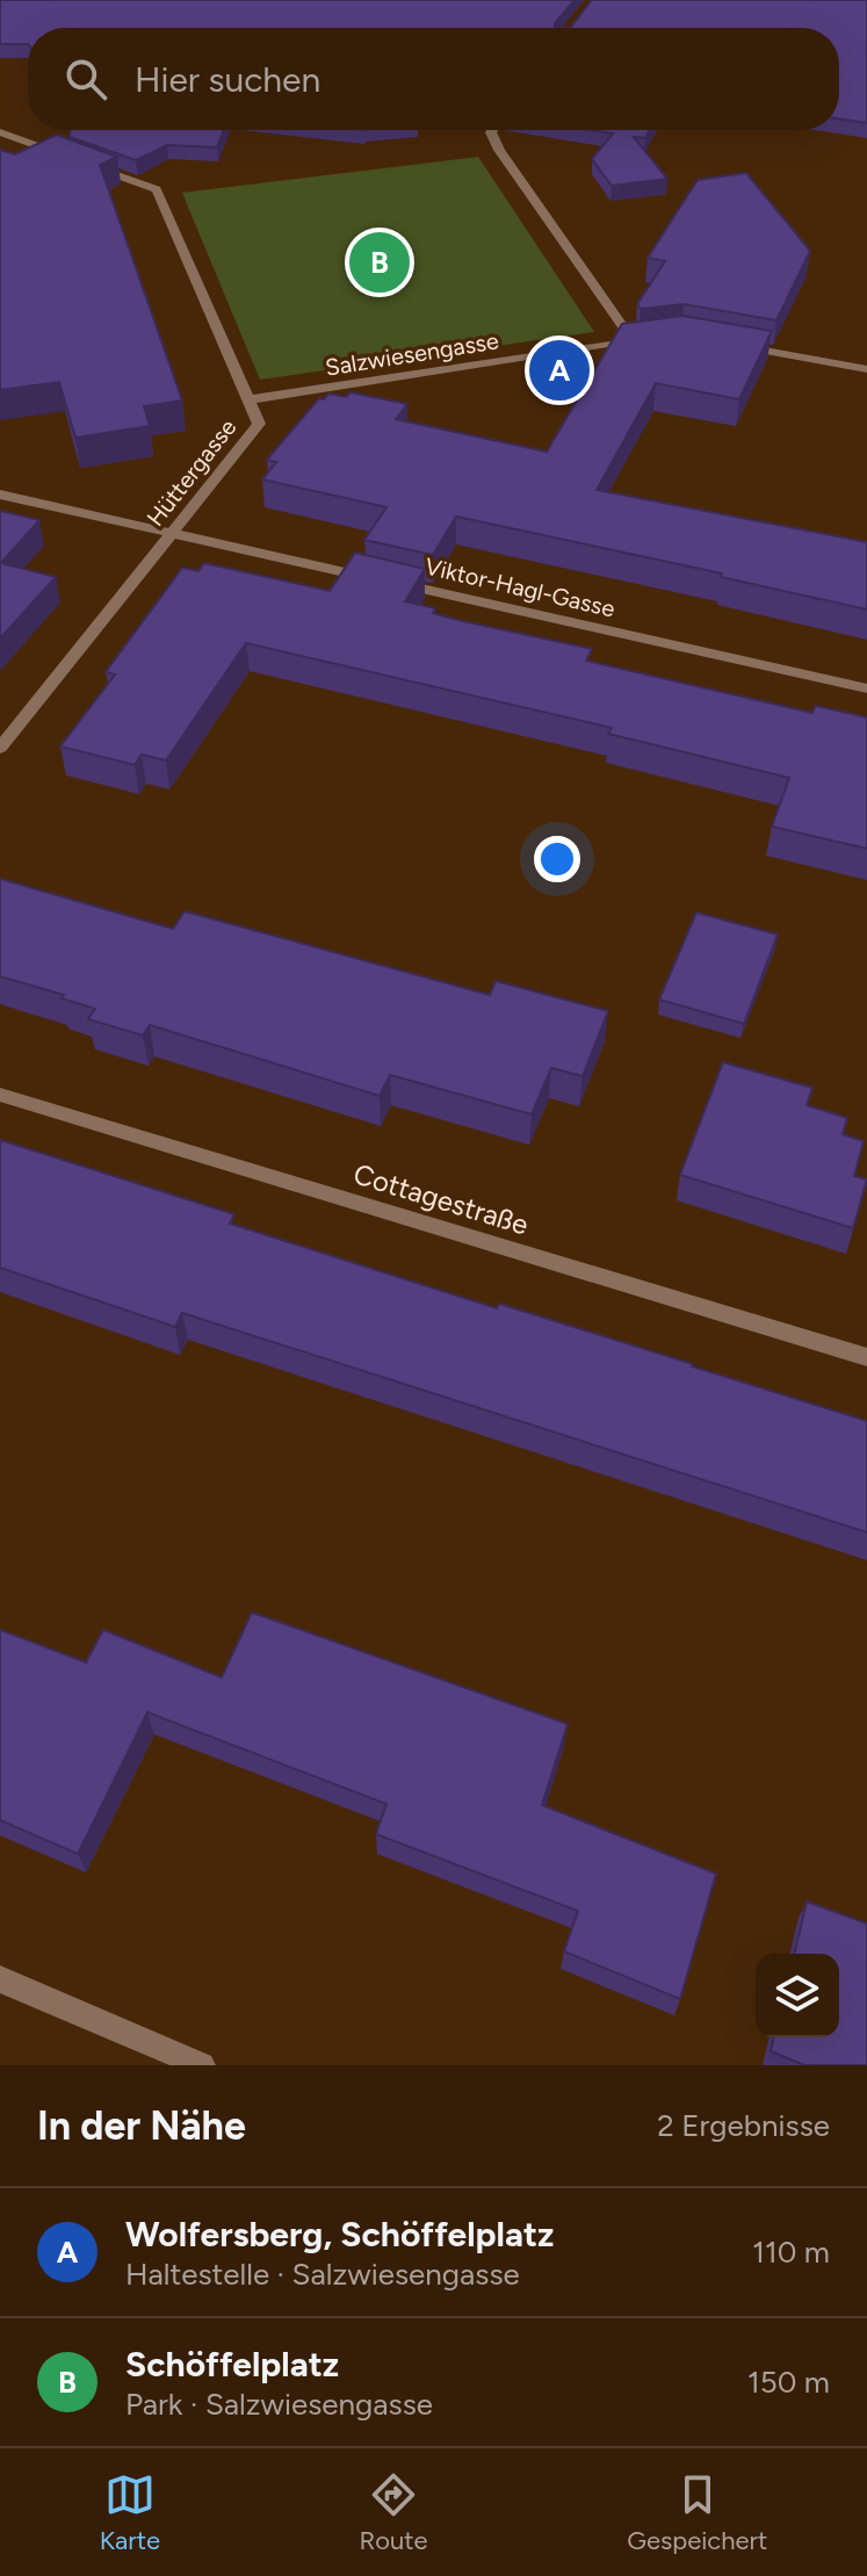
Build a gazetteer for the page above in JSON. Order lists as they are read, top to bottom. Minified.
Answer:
{"streets":{"street":["Salzwiesengasse","Hüttergasse","Viktor-Hagl-Gasse","Cottagestraße"]},"crossings":[["Salzwiesengasse","Hüttergasse"],["Hüttergasse","Viktor-Hagl-Gasse"]],"page":{"search":"Hier suchen","pins":["B","A"],"heading":["In der Nähe","2 Ergebnisse"],"list":[{"mark":"A","name":"Wolfersberg, Schöffelplatz","note":"Haltestelle · Salzwiesengasse","value":"110 m"},{"mark":"B","name":"Schöffelplatz","note":"Park · Salzwiesengasse","value":"150 m"}],"nav":["Karte","Route","Gespeichert"]}}
